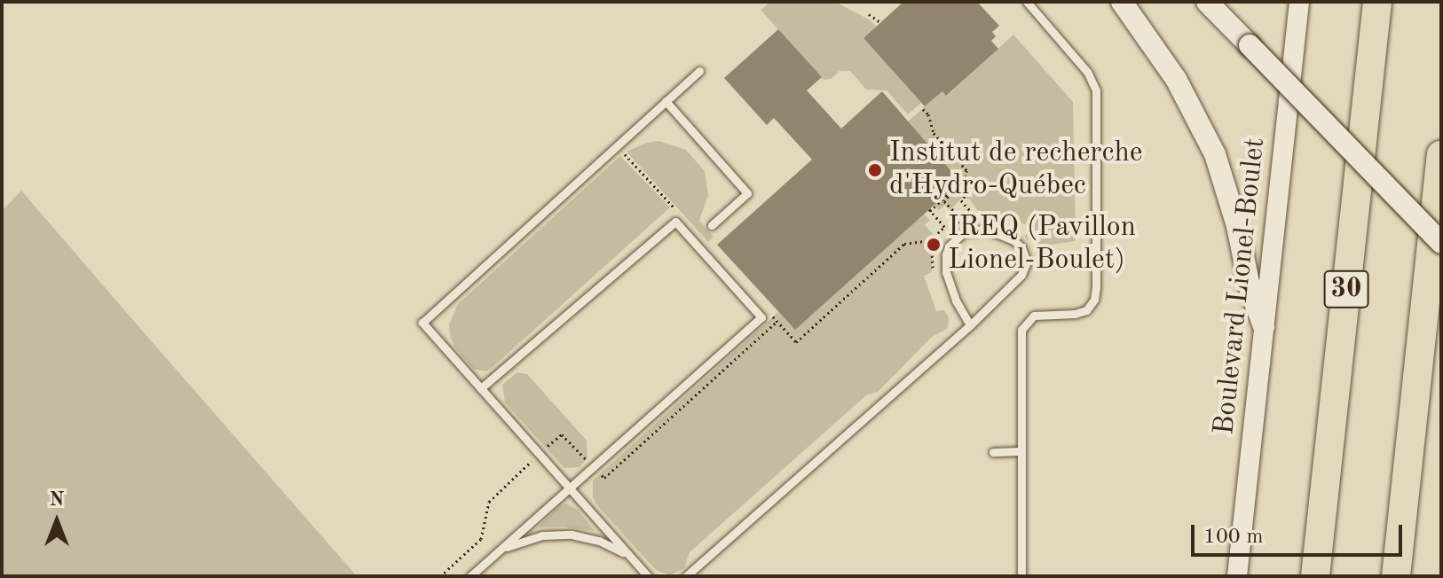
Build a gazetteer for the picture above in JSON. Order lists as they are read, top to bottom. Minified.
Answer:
{"streets":{"highway":["30"],"street":["Boulevard Lionel-Boulet"]},"places":["Institut de recherche d'Hydro-Québec","IREQ (Pavillon Lionel-Boulet)"],"scale_bar":"100 m","north":"top"}
